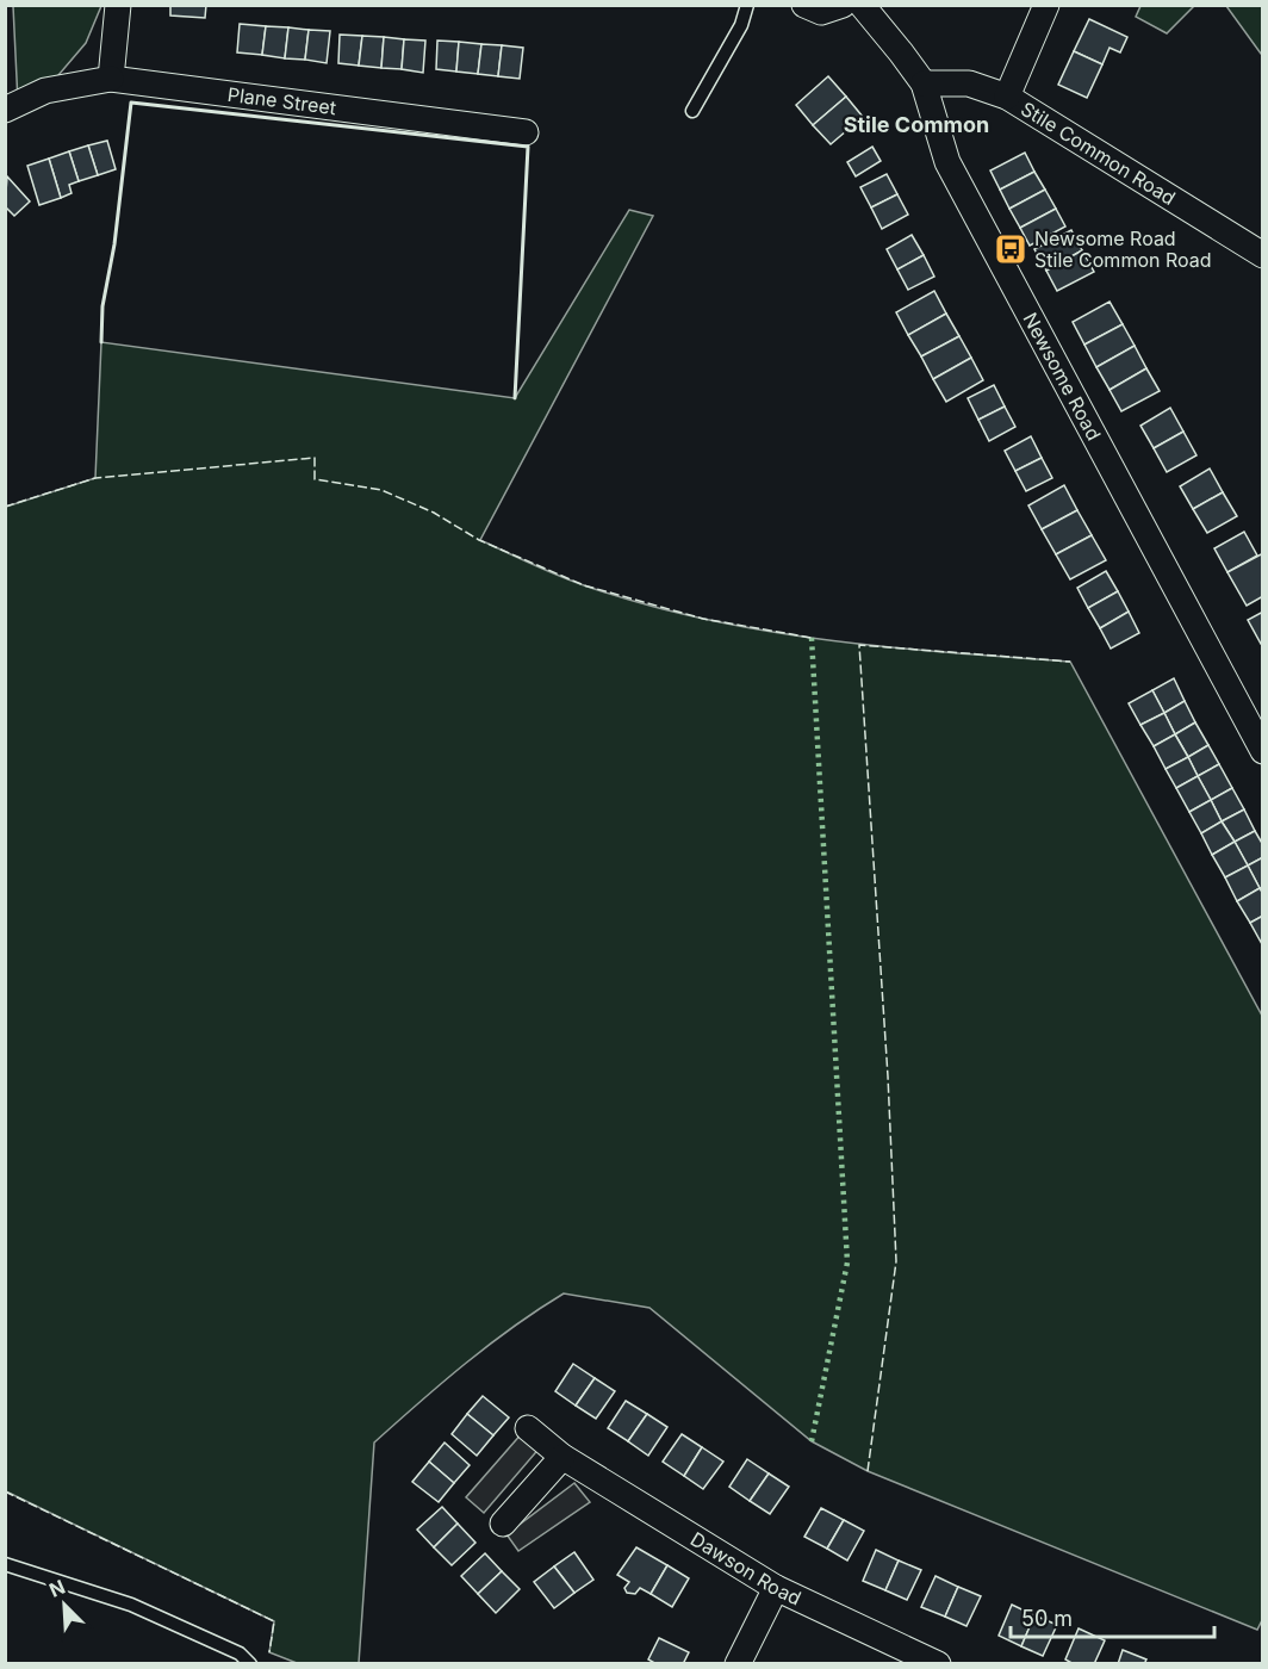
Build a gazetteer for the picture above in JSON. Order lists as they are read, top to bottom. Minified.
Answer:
{"streets":{"street":["Plane Street","Stile Common Road","Newsome Road","Dawson Road"]},"crossings":[["Stile Common Road","Newsome Road"]],"districts":["Stile Common"],"places":{"bus stop":["Newsome Road Stile Common Road"]},"scale_bar":"50 m","north":"top left"}
